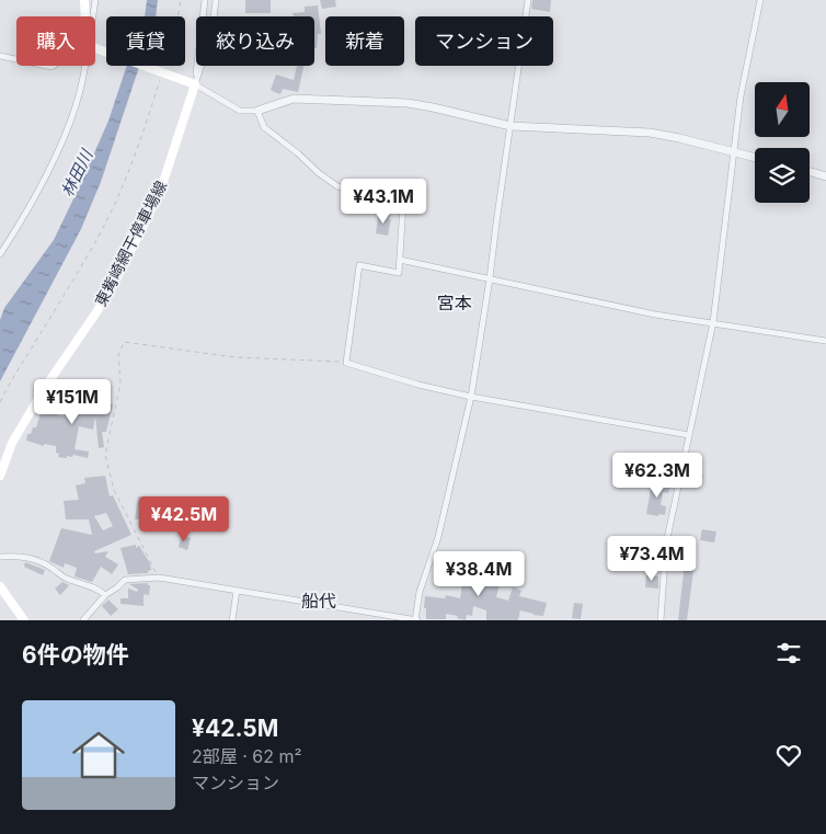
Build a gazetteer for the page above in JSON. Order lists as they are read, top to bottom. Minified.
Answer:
{"streets":{"main road":["東觜崎網干停車場線"]},"districts":["宮本","船代"],"water":["林田川"],"north":"top","page":{"chip":["購入","賃貸","絞り込み","新着","マンション"],"price":["¥43.1M","¥151M","¥62.3M","¥42.5M","¥73.4M","¥38.4M"],"heading":"6件の物件","list":[{"name":"¥42.5M","note":"2部屋 · 62 m² · マンション"}]}}
